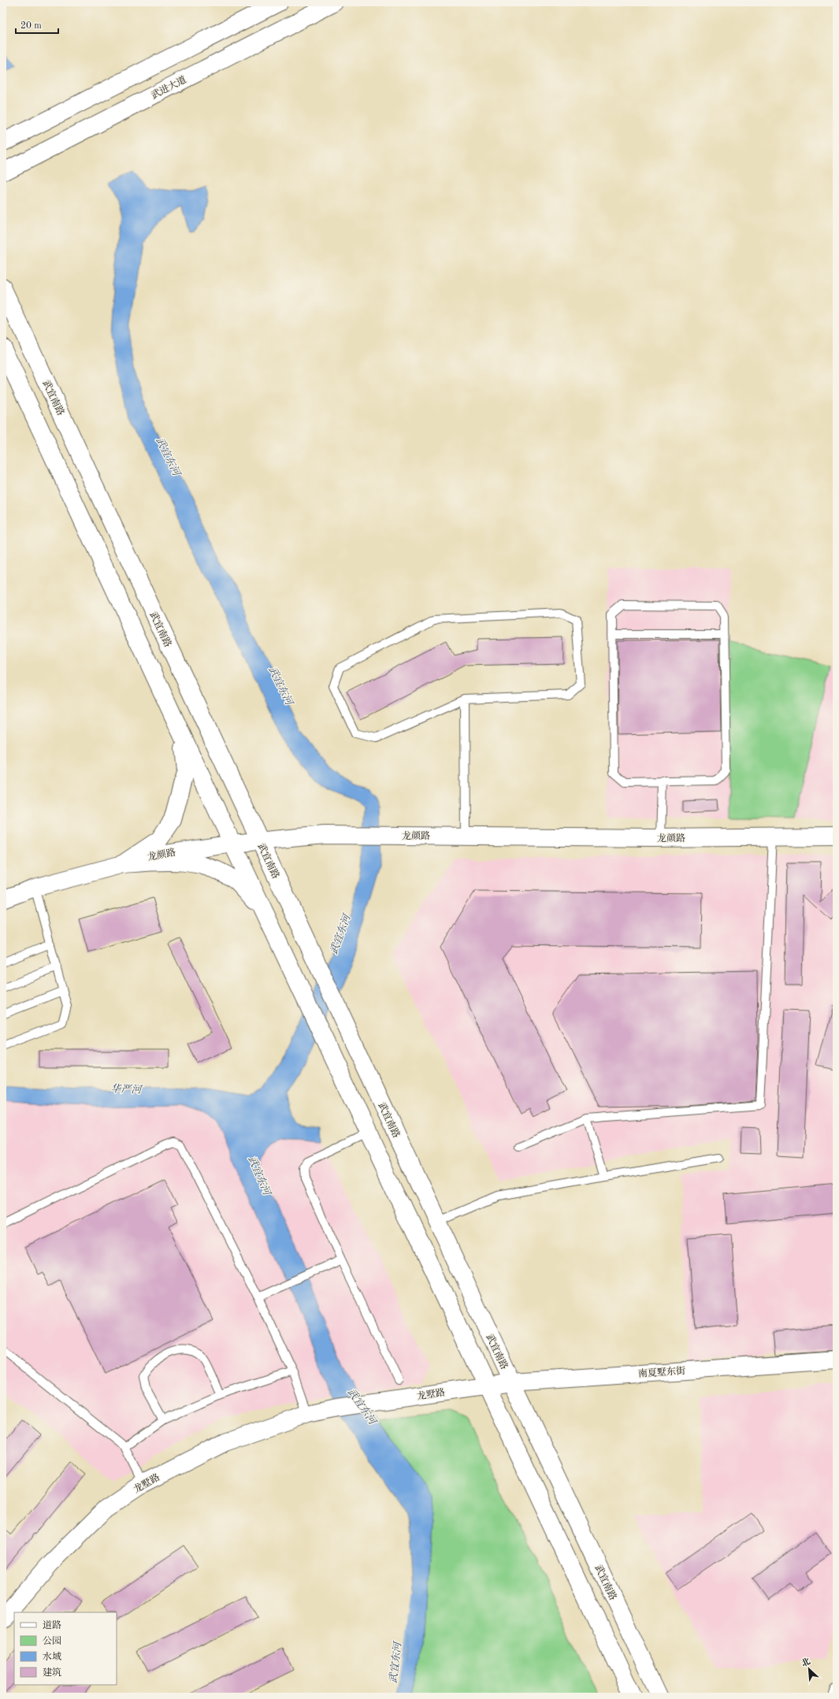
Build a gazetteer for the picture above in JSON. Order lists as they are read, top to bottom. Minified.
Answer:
{"streets":{"main road":["武进大道","武宜南路","龙颜路","南夏墅东街","龙墅路"]},"crossings":[["武宜南路","龙颜路"],["武宜南路","南夏墅东街"],["南夏墅东街","龙墅路"]],"water":["武宜东河","华严河"],"legend":["道路","公园","水域","建筑"],"scale_bar":"20 m","north":"top left"}
